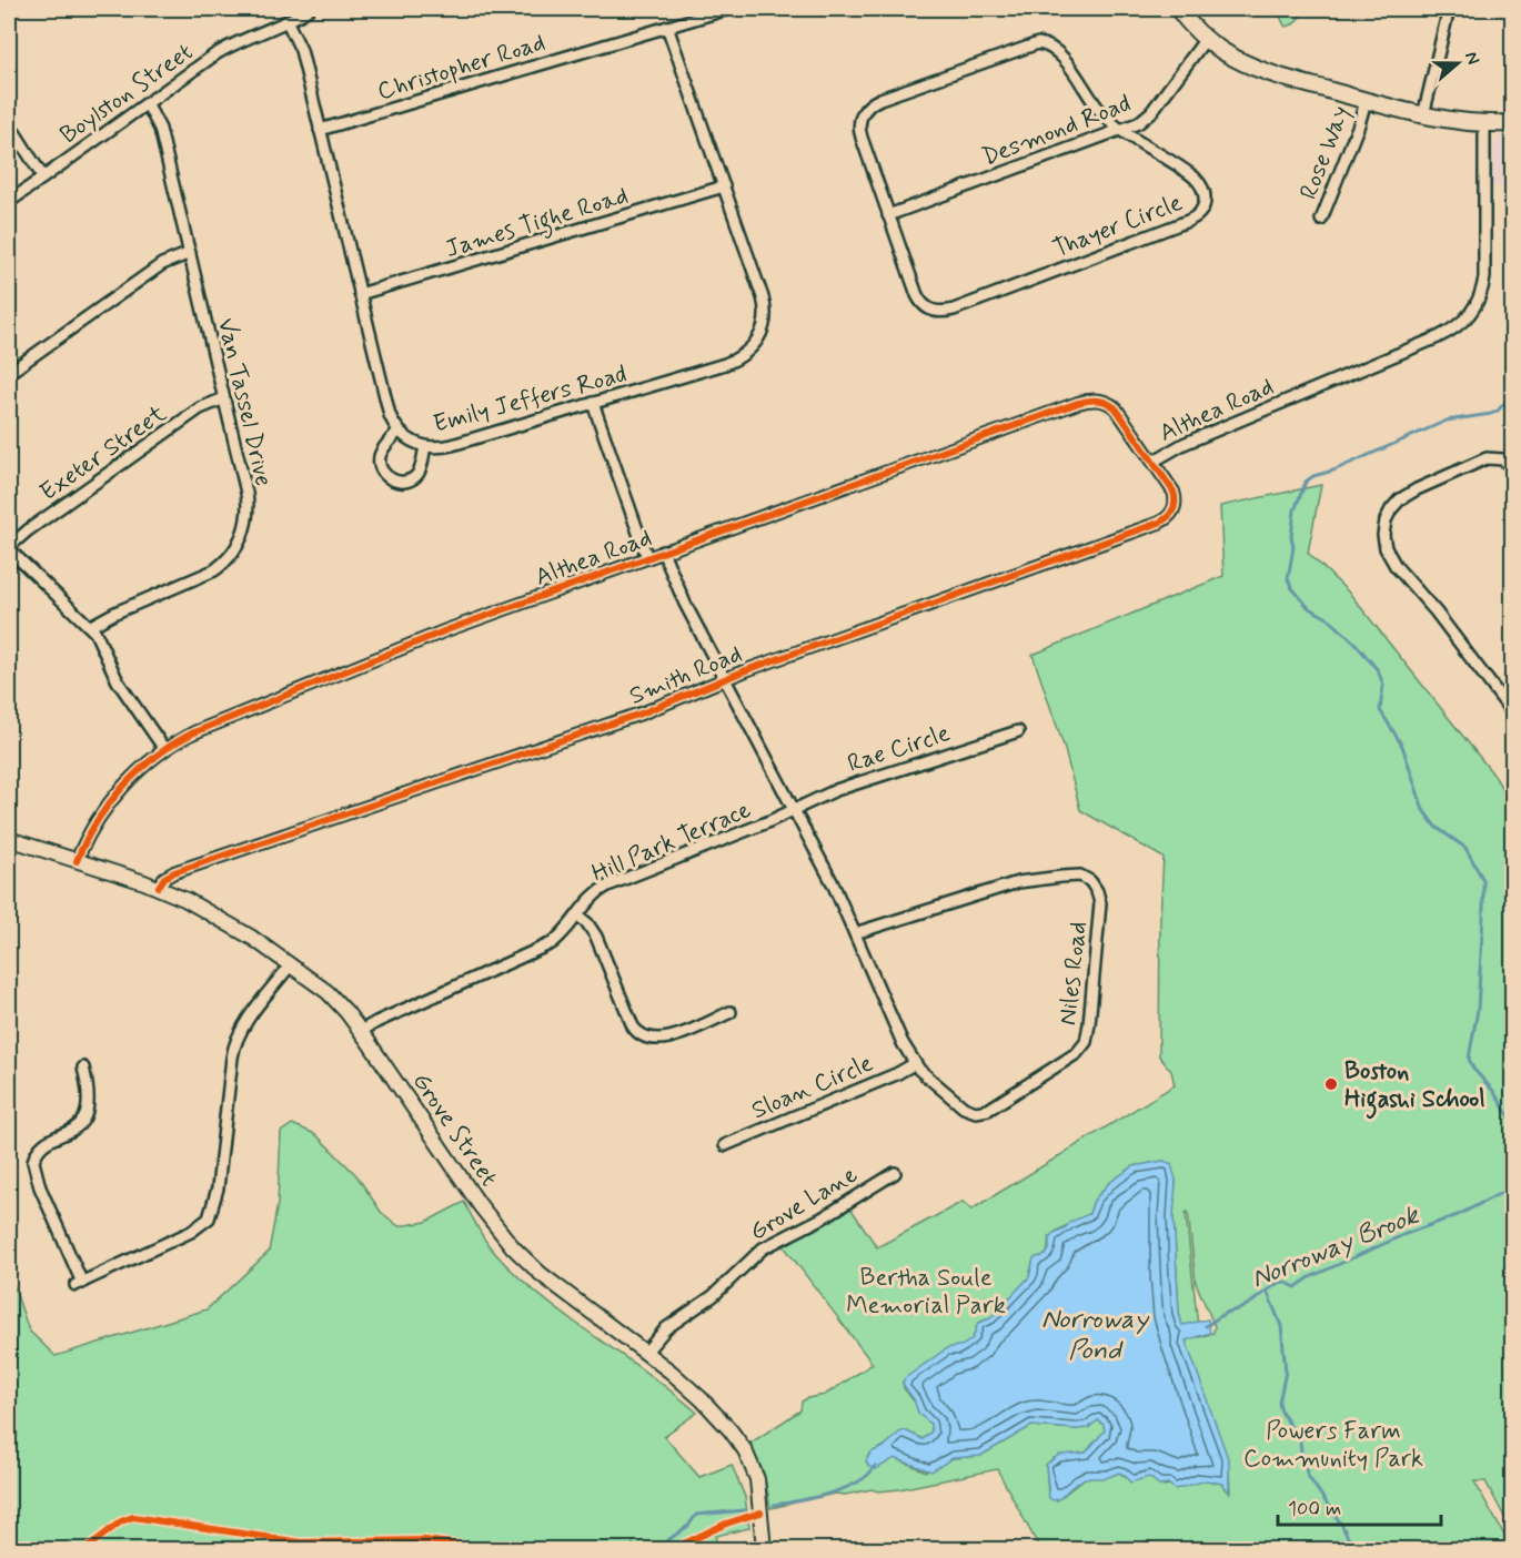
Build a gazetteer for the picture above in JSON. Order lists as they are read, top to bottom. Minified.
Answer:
{"streets":{"street":["Christopher Road","Boylston Street","Desmond Road","Rose Way","James Tighe Road","Thayer Circle","Emily Jeffers Road","Van Tassel Drive","Althea Road","Exeter Street","Smith Road","Rae Circle","Hill Park Terrace","Niles Road","Sloan Circle","Grove Street","Grove Lane"]},"crossings":[["Christopher Road","Emily Jeffers Road"],["Boylston Street","Emily Jeffers Road"],["Boylston Street","Van Tassel Drive"],["Desmond Road","Thayer Circle"],["James Tighe Road","Emily Jeffers Road"],["Van Tassel Drive","Exeter Street"],["Althea Road","Smith Road"],["Althea Road","Niles Road"],["Althea Road","Grove Street"],["Smith Road","Niles Road"],["Smith Road","Grove Street"],["Rae Circle","Hill Park Terrace"],["Rae Circle","Niles Road"],["Hill Park Terrace","Niles Road"],["Hill Park Terrace","Grove Street"],["Niles Road","Sloan Circle"],["Grove Street","Grove Lane"]],"water":["Norroway Brook","Norroway Pond"],"parks":["Bertha Soule Memorial Park","Powers Farm Community Park"],"places":["Boston Higashi School"],"scale_bar":"100 m","north":"right"}
